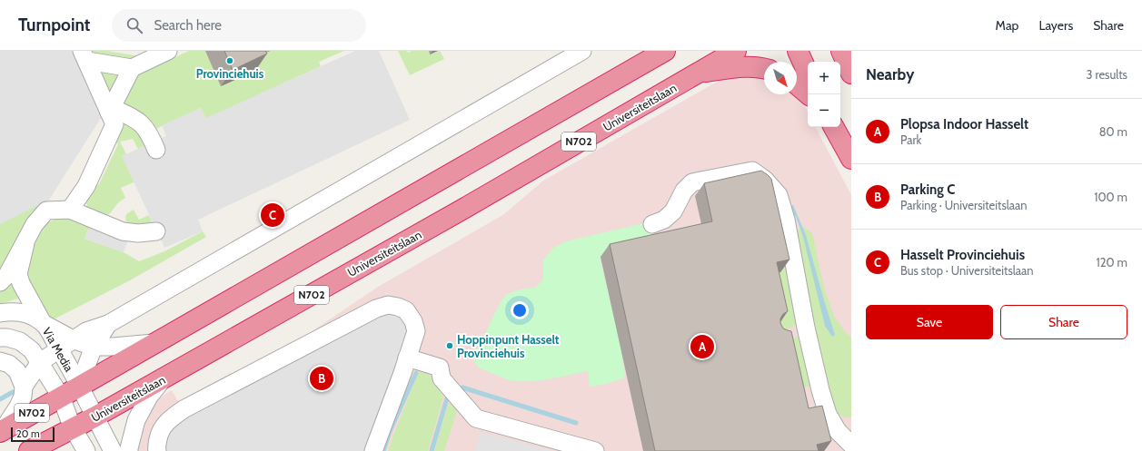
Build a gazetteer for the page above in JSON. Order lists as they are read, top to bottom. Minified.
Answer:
{"streets":{"highway":["Universiteitslaan","N702"],"street":["Via Media"]},"crossings":[["Universiteitslaan","Via Media"],["N702","Via Media"]],"places":["Provinciehuis","Hoppinpunt Hasselt Provinciehuis"],"scale_bar":"20 m","north":"bottom right","page":{"header":"Turnpoint","search":"Search here","nav":["Map","Layers","Share"],"heading":["Nearby","3 results"],"map_buttons":["+","−"],"list":[{"mark":"A","name":"Plopsa Indoor Hasselt","note":"Park","value":"80 m"},{"mark":"B","name":"Parking C","note":"Parking · Universiteitslaan","value":"100 m"},{"mark":"C","name":"Hasselt Provinciehuis","note":"Bus stop · Universiteitslaan","value":"120 m"}],"pins":["C","A","B"],"buttons":["Save","Share"],"scale":"20 m"}}
